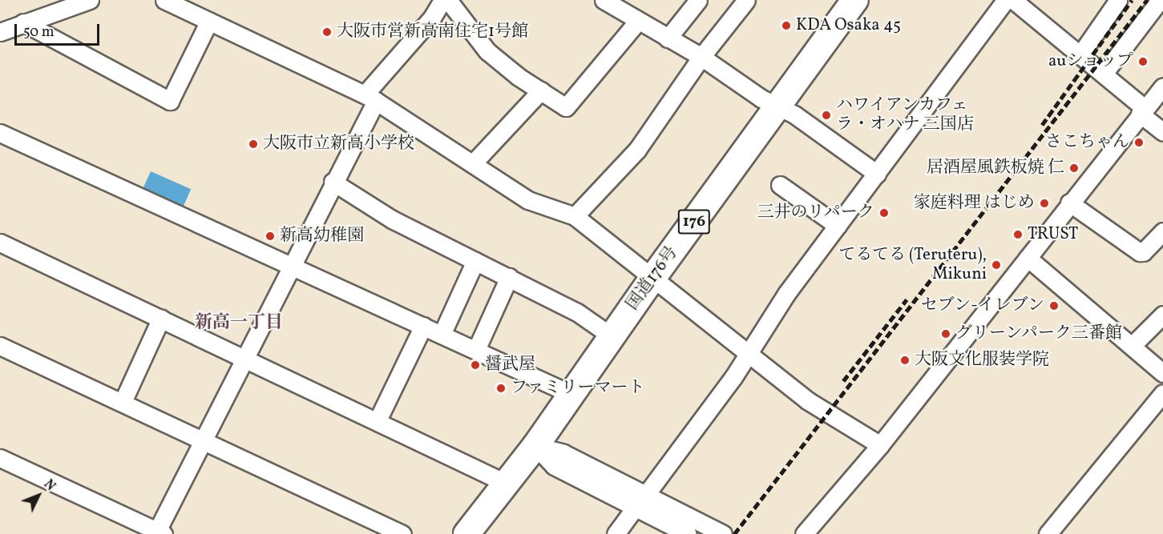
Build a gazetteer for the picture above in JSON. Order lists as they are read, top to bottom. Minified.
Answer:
{"streets":{"highway":["176","国道176号"]},"districts":["新高一丁目"],"places":["KDA Osaka 45","大阪市営新高南住宅1号館","auショップ","ハワイアンカフェ ラ・オハナ 三国店","さこちゃん","大阪市立新高小学校","居酒屋風鉄板焼 仁","家庭料理 はじめ","三井のリパーク","TRUST","新高幼稚園","てるてる (Teruteru), Mikuni","セブン-イレブン","グリーンパーク三番館","大阪文化服装学院","醤武屋","ファミリーマート"],"scale_bar":"50 m","north":"top right"}
